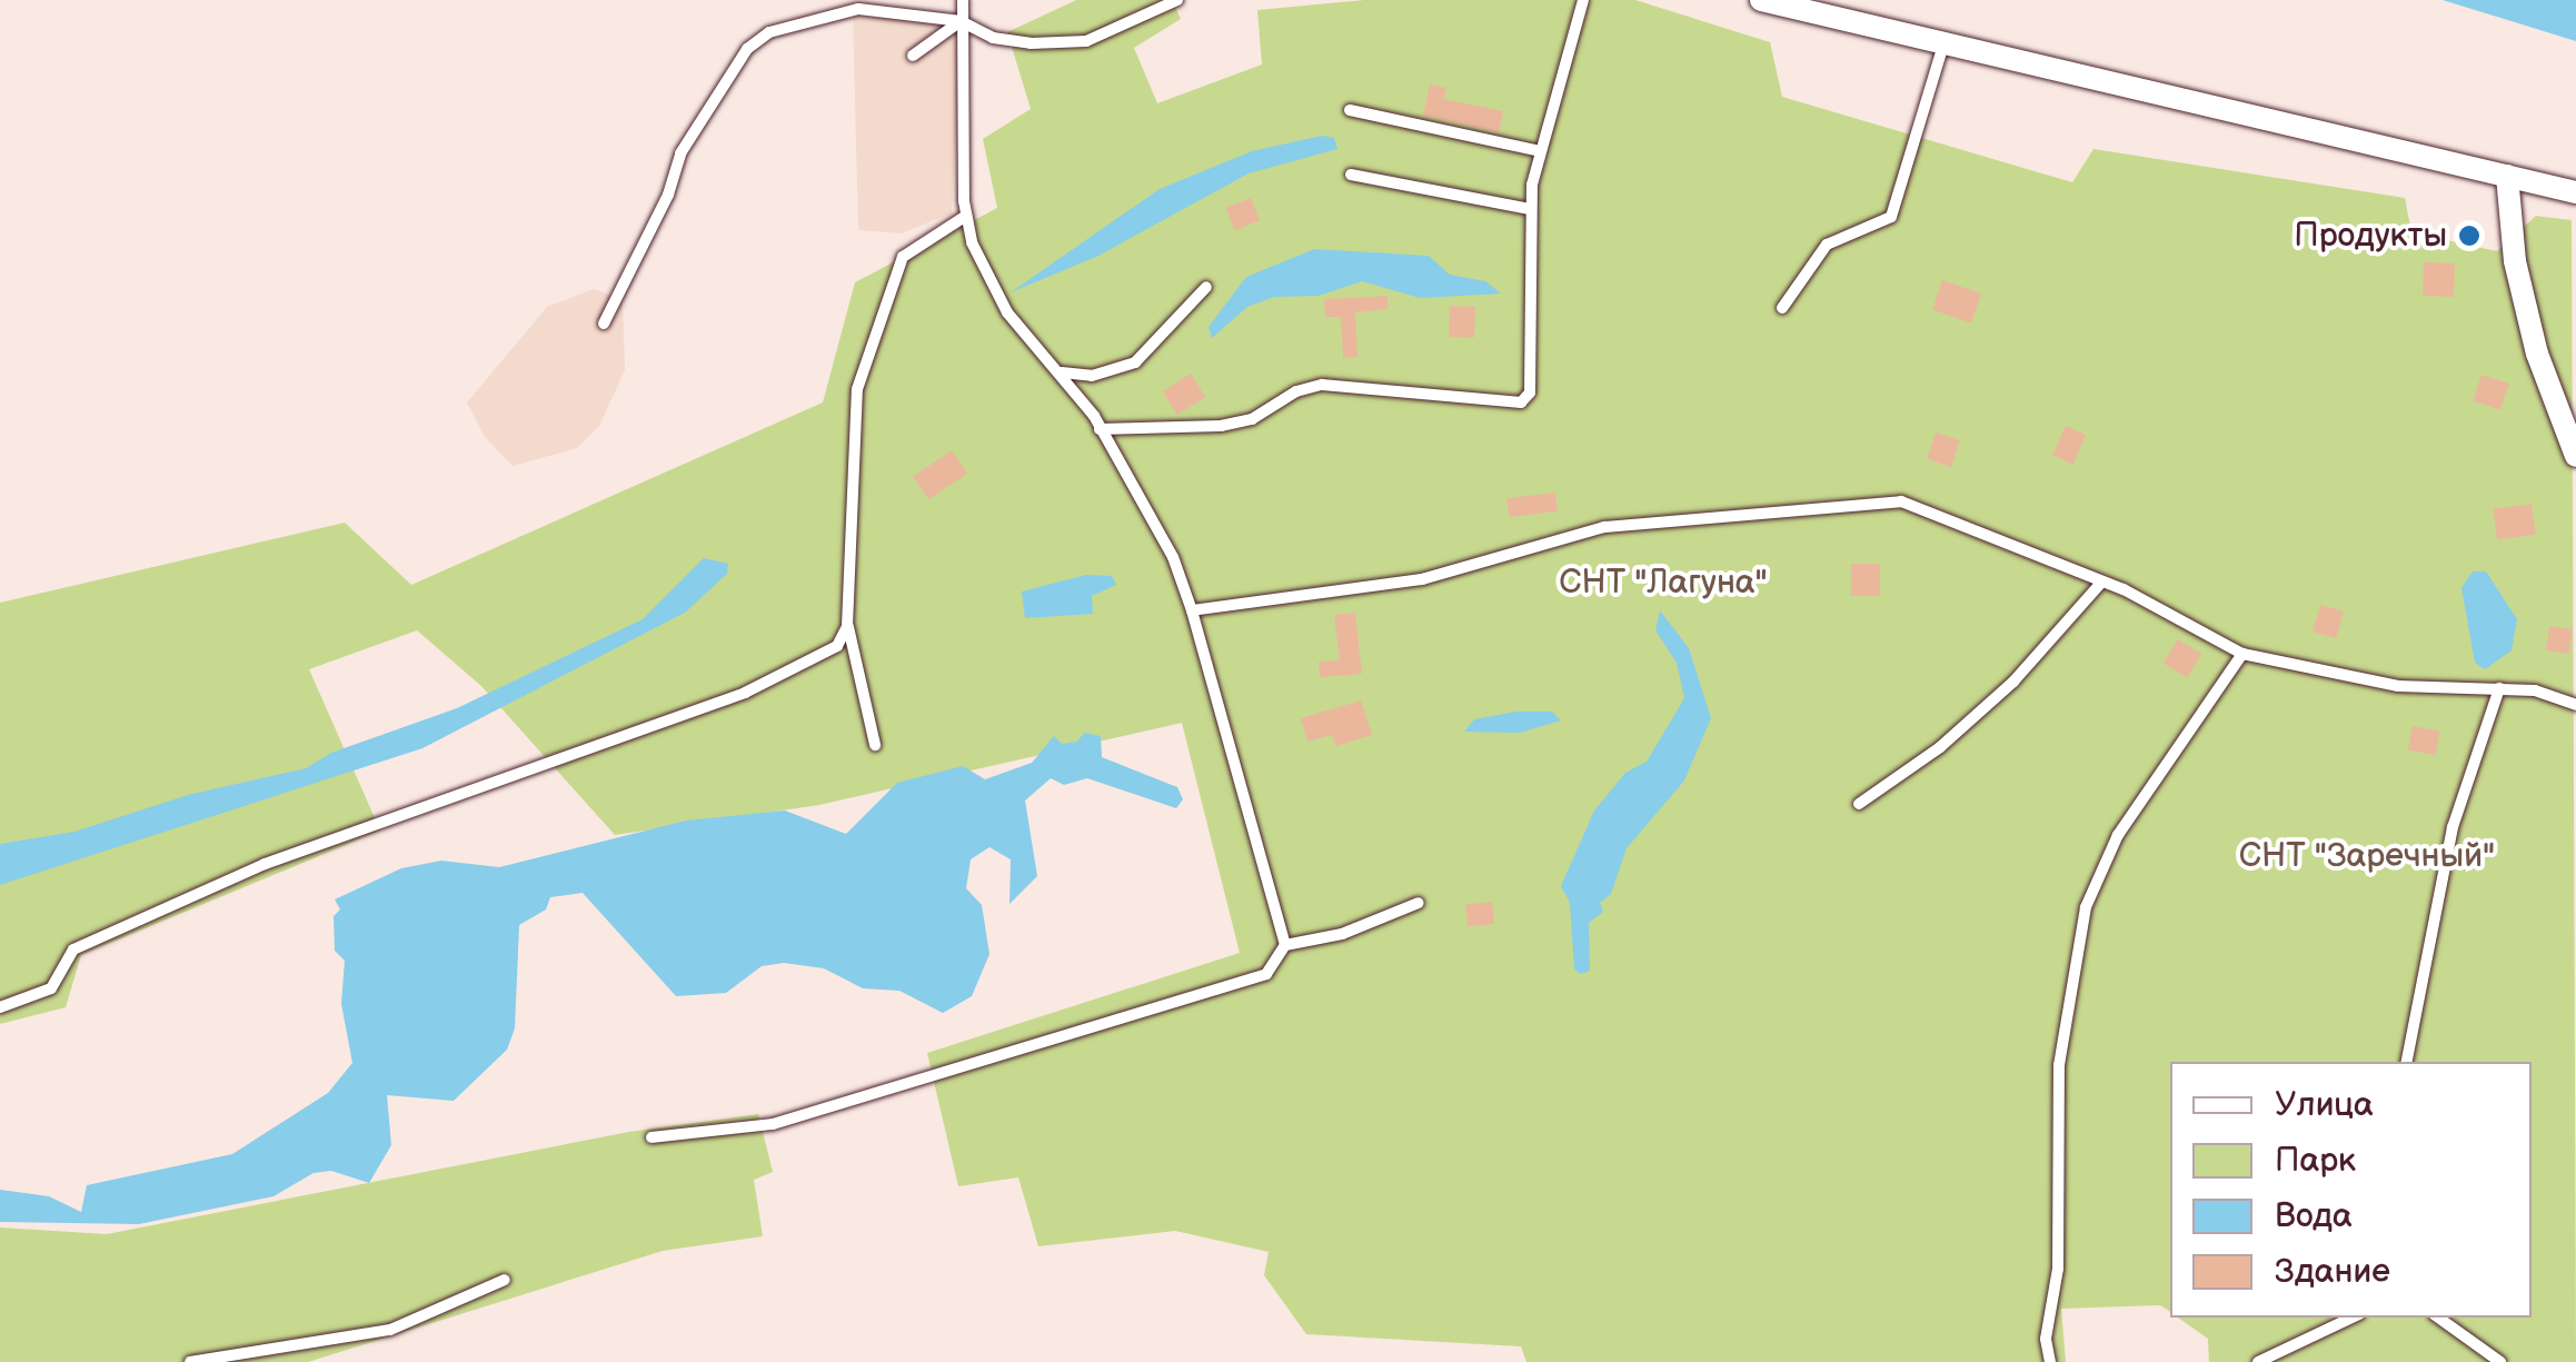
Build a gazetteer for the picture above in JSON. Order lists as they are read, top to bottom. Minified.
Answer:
{"parks":["СНТ \"Лагуна\"","СНТ \"Заречный\""],"places":["Продукты"],"legend":["Улица","Парк","Вода","Здание"]}
